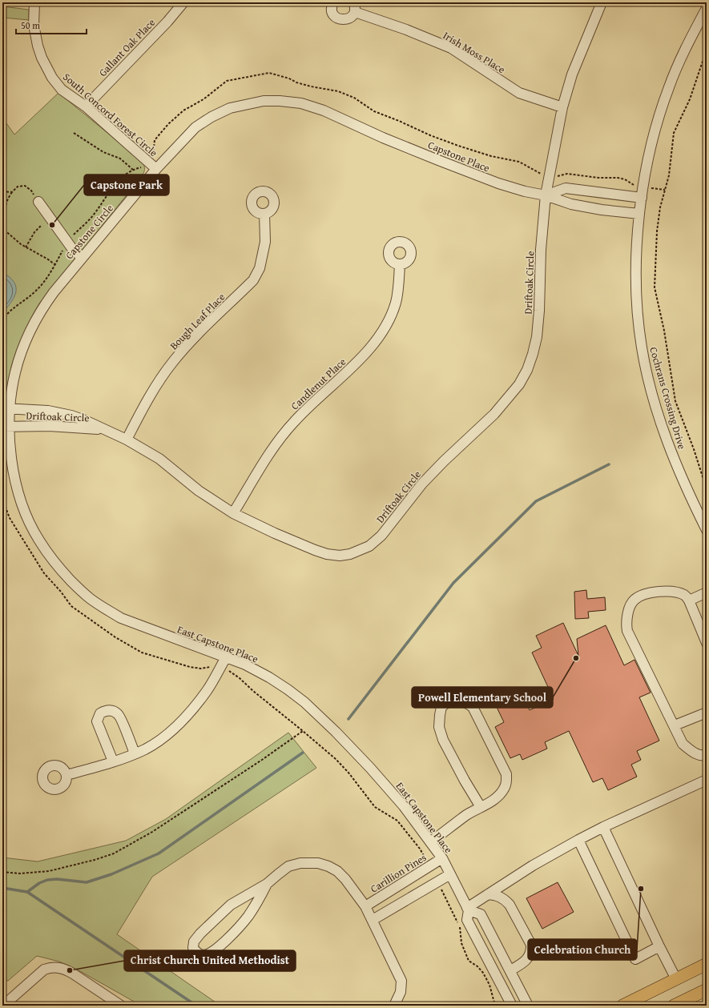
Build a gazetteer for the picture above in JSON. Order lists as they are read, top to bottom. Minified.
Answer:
{"streets":{"street":["Gallant Oak Place","Irish Moss Place","South Concord Forest Circle","Capstone Place","Capstone Circle","Driftoak Circle","Bough Leaf Place","Candlenut Place","Cochrans Crossing Drive","East Capstone Place","Carillion Pines"]},"crossings":[["Gallant Oak Place","South Concord Forest Circle"],["Irish Moss Place","Driftoak Circle"],["South Concord Forest Circle","Capstone Circle"],["Capstone Place","Capstone Circle"],["Capstone Place","Driftoak Circle"],["Capstone Place","Cochrans Crossing Drive"],["Capstone Circle","Driftoak Circle"],["Capstone Circle","East Capstone Place"],["Driftoak Circle","Bough Leaf Place"],["Driftoak Circle","Candlenut Place"],["Driftoak Circle","East Capstone Place"],["East Capstone Place","Carillion Pines"]],"places":["Capstone Park","Powell Elementary School","Celebration Church","Christ Church United Methodist"],"scale_bar":"50 m"}
